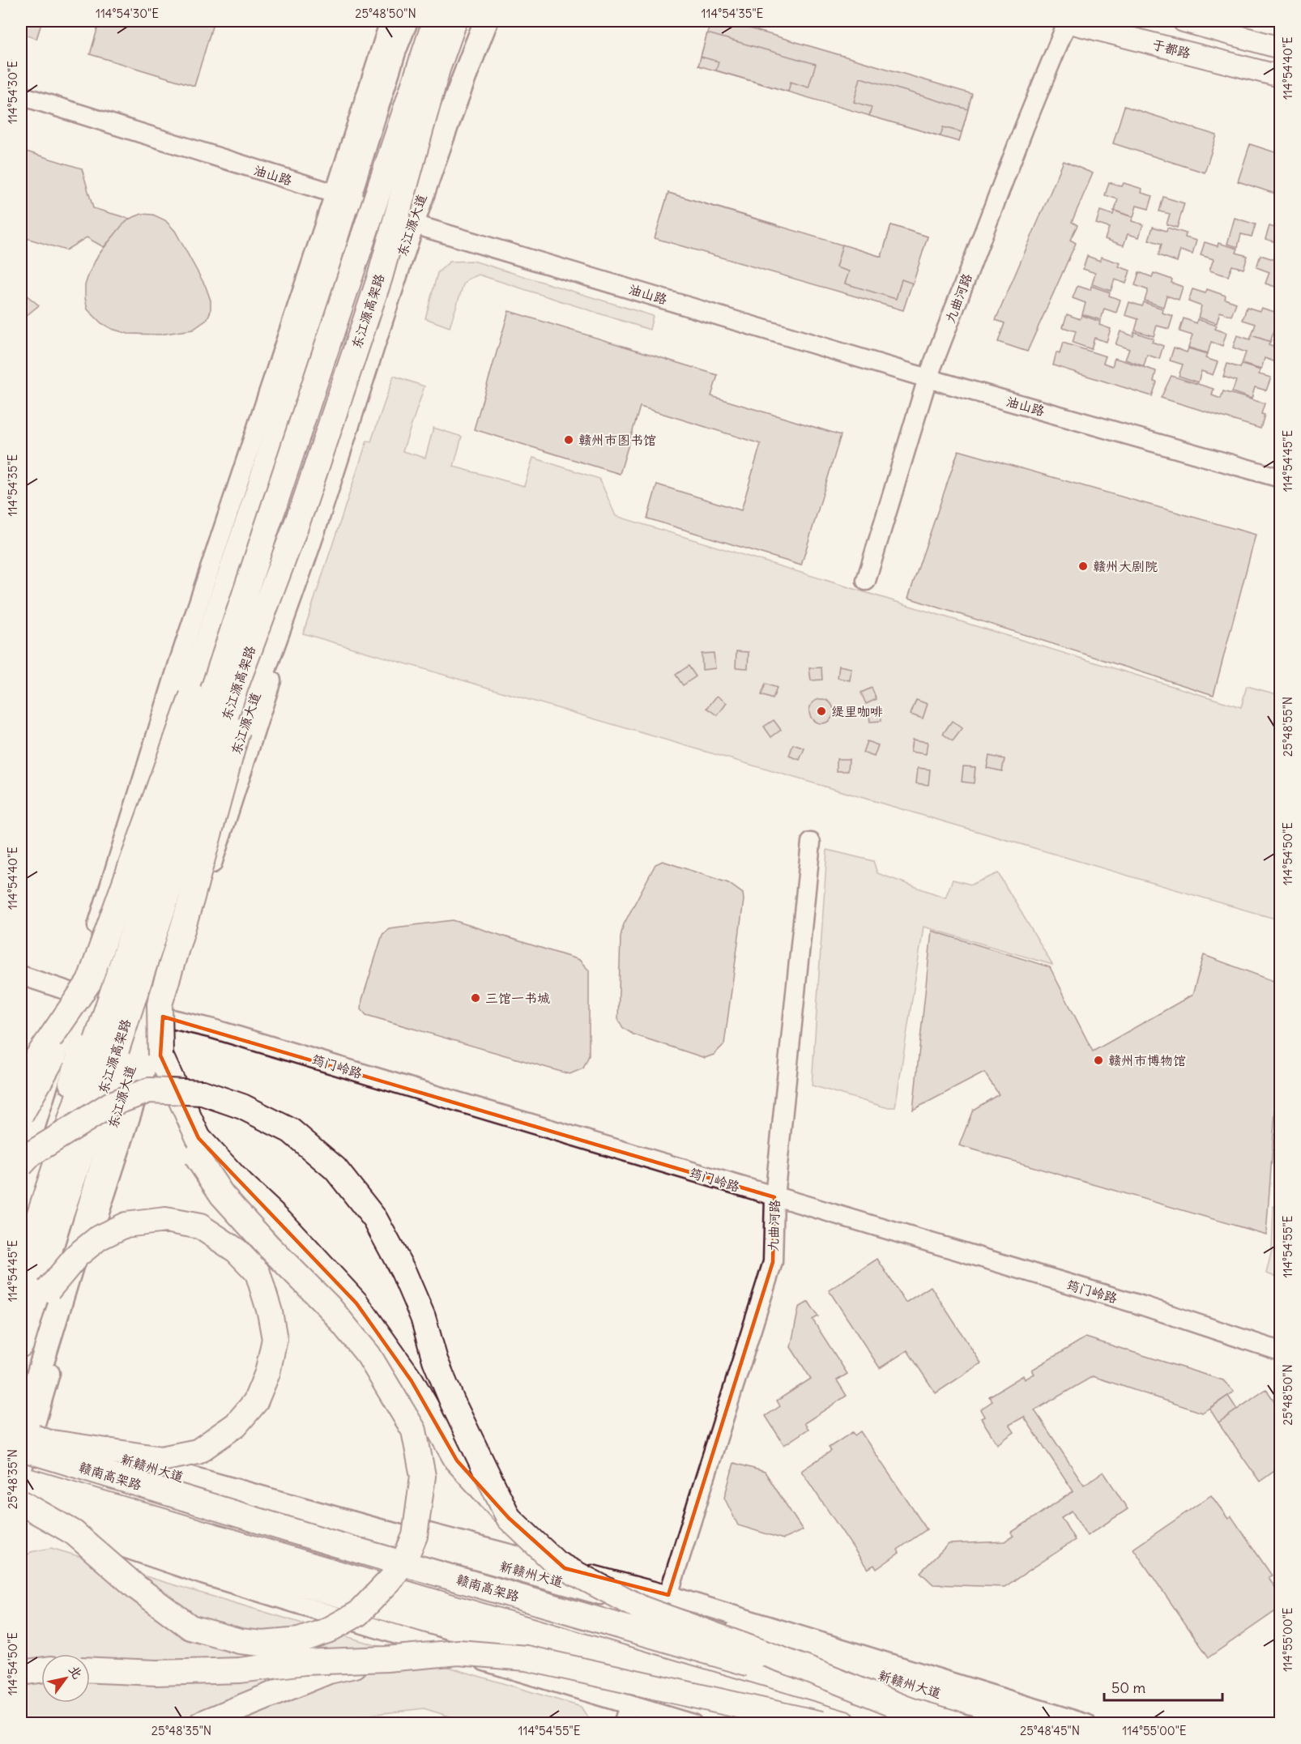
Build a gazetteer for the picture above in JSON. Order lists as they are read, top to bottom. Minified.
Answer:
{"streets":{"highway":["东江源高架路","赣南高架路"],"main road":["于都路","东江源大道","新赣州大道"],"street":["油山路","九曲河路","筠门岭路"]},"crossings":[["于都路","九曲河路"],["油山路","东江源大道"],["油山路","九曲河路"],["东江源大道","筠门岭路"],["东江源大道","新赣州大道"],["东江源大道","赣南高架路"],["九曲河路","筠门岭路"],["新赣州大道","赣南高架路"]],"places":["赣州市图书馆","赣州大剧院","缇里咖啡","三馆一书城","赣州市博物馆"],"scale_bar":"50 m","north":"top right","coordinates":["114°54'30\"E","25°48'50\"N","114°54'35\"E","114°54'40\"E","114°54'45\"E","25°48'55\"N","114°54'50\"E","114°54'55\"E","25°48'35\"N","114°55'00\"E","25°48'45\"N"]}
